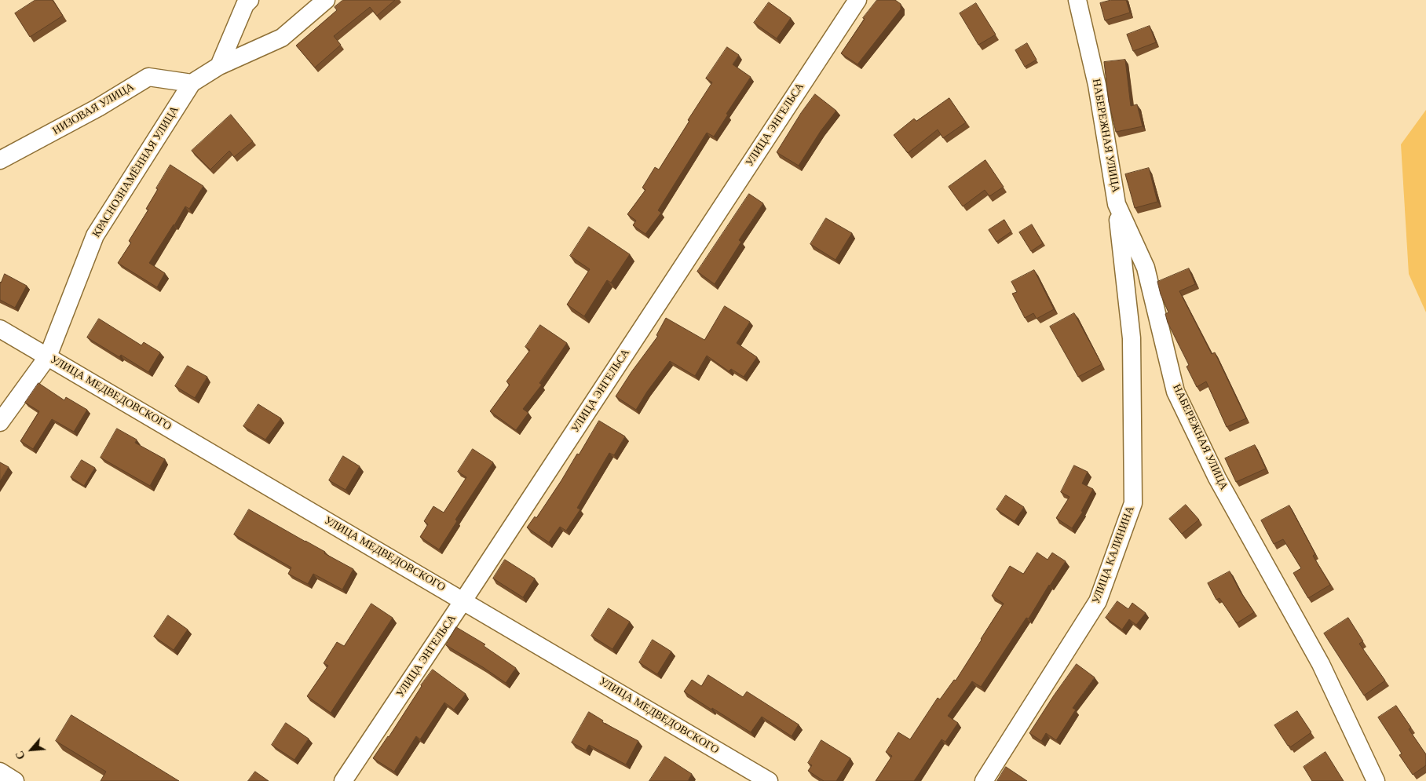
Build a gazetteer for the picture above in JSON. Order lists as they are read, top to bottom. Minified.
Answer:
{"streets":{"street":["НИЗОВАЯ УЛИЦА","УЛИЦА ЭНГЕЛЬСА","НАБЕРЕЖНАЯ УЛИЦА","КРАСНОЗНАМЁННАЯ УЛИЦА","УЛИЦА МЕДВЕДОВСКОГО","УЛИЦА КАЛИНИНА"]},"crossings":[["НИЗОВАЯ УЛИЦА","КРАСНОЗНАМЁННАЯ УЛИЦА"],["УЛИЦА ЭНГЕЛЬСА","УЛИЦА МЕДВЕДОВСКОГО"],["НАБЕРЕЖНАЯ УЛИЦА","УЛИЦА КАЛИНИНА"],["КРАСНОЗНАМЁННАЯ УЛИЦА","УЛИЦА МЕДВЕДОВСКОГО"]],"north":"bottom left"}
